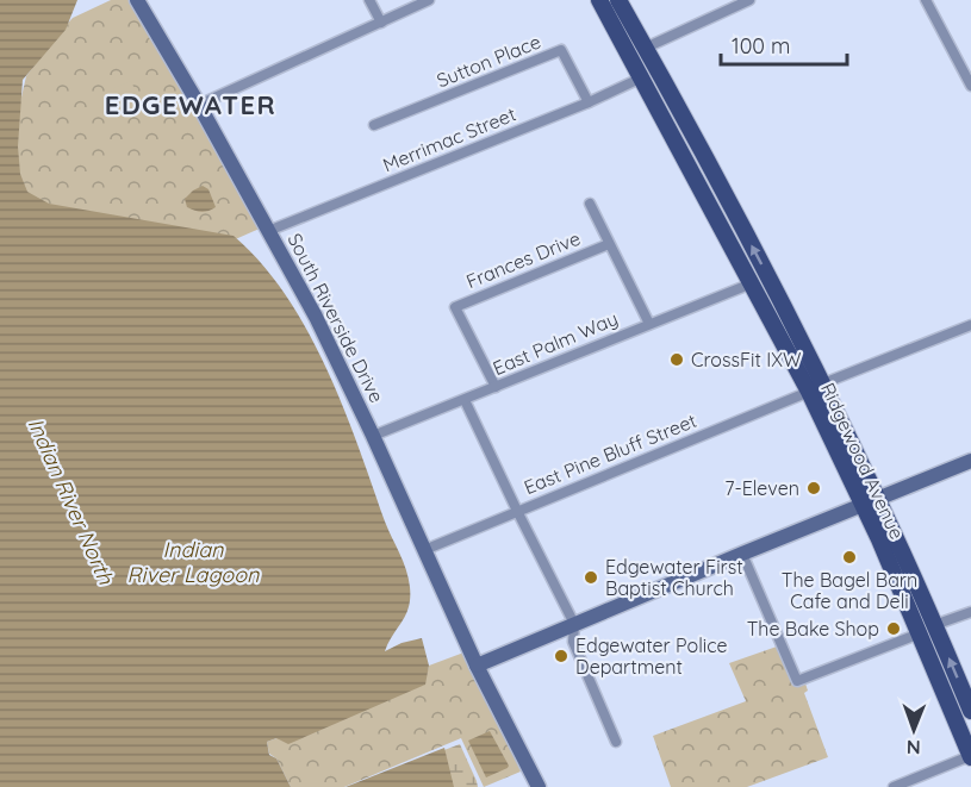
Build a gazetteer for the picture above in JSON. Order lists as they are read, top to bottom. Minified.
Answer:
{"streets":{"main road":["Ridgewood Avenue"],"street":["Sutton Place","Merrimac Street","Frances Drive","South Riverside Drive","East Palm Way","East Pine Bluff Street"]},"crossings":[["Sutton Place","Merrimac Street"],["Merrimac Street","South Riverside Drive"],["Merrimac Street","Ridgewood Avenue"],["Frances Drive","East Palm Way"],["South Riverside Drive","East Palm Way"],["South Riverside Drive","East Pine Bluff Street"],["East Palm Way","Ridgewood Avenue"],["East Pine Bluff Street","Ridgewood Avenue"]],"districts":["EDGEWATER"],"water":["Indian River North","Indian River Lagoon"],"places":["CrossFit IXW","7-Eleven","The Bagel Barn Cafe and Deli","Edgewater First Baptist Church","The Bake Shop","Edgewater Police Department"],"scale_bar":"100 m","north":"bottom"}
